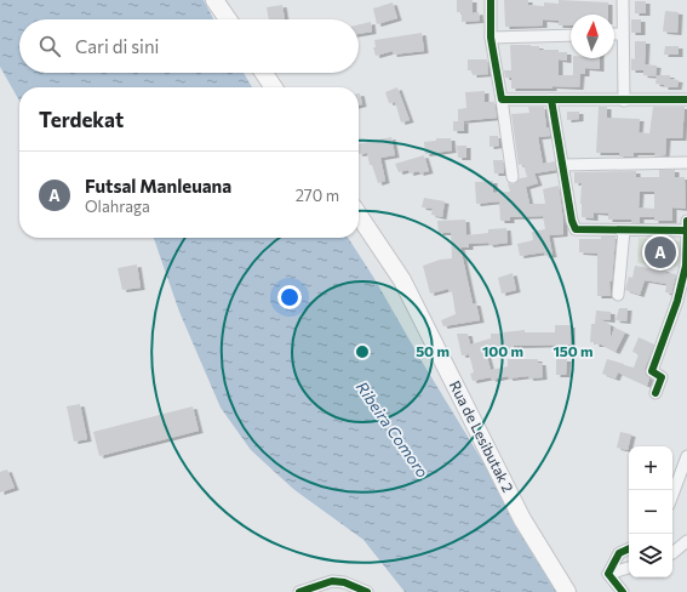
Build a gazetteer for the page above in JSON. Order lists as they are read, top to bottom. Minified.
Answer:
{"streets":{"main road":["Rua de Lesibutak 2"]},"water":["Ribeira Comoro"],"north":"top","page":{"search":"Cari di sini","heading":"Terdekat","list":[{"mark":"A","name":"Futsal Manleuana","note":"Olahraga","value":"270 m"}],"pins":"A","map_buttons":["+","−"]},"rings":["50 m","100 m","150 m"]}
